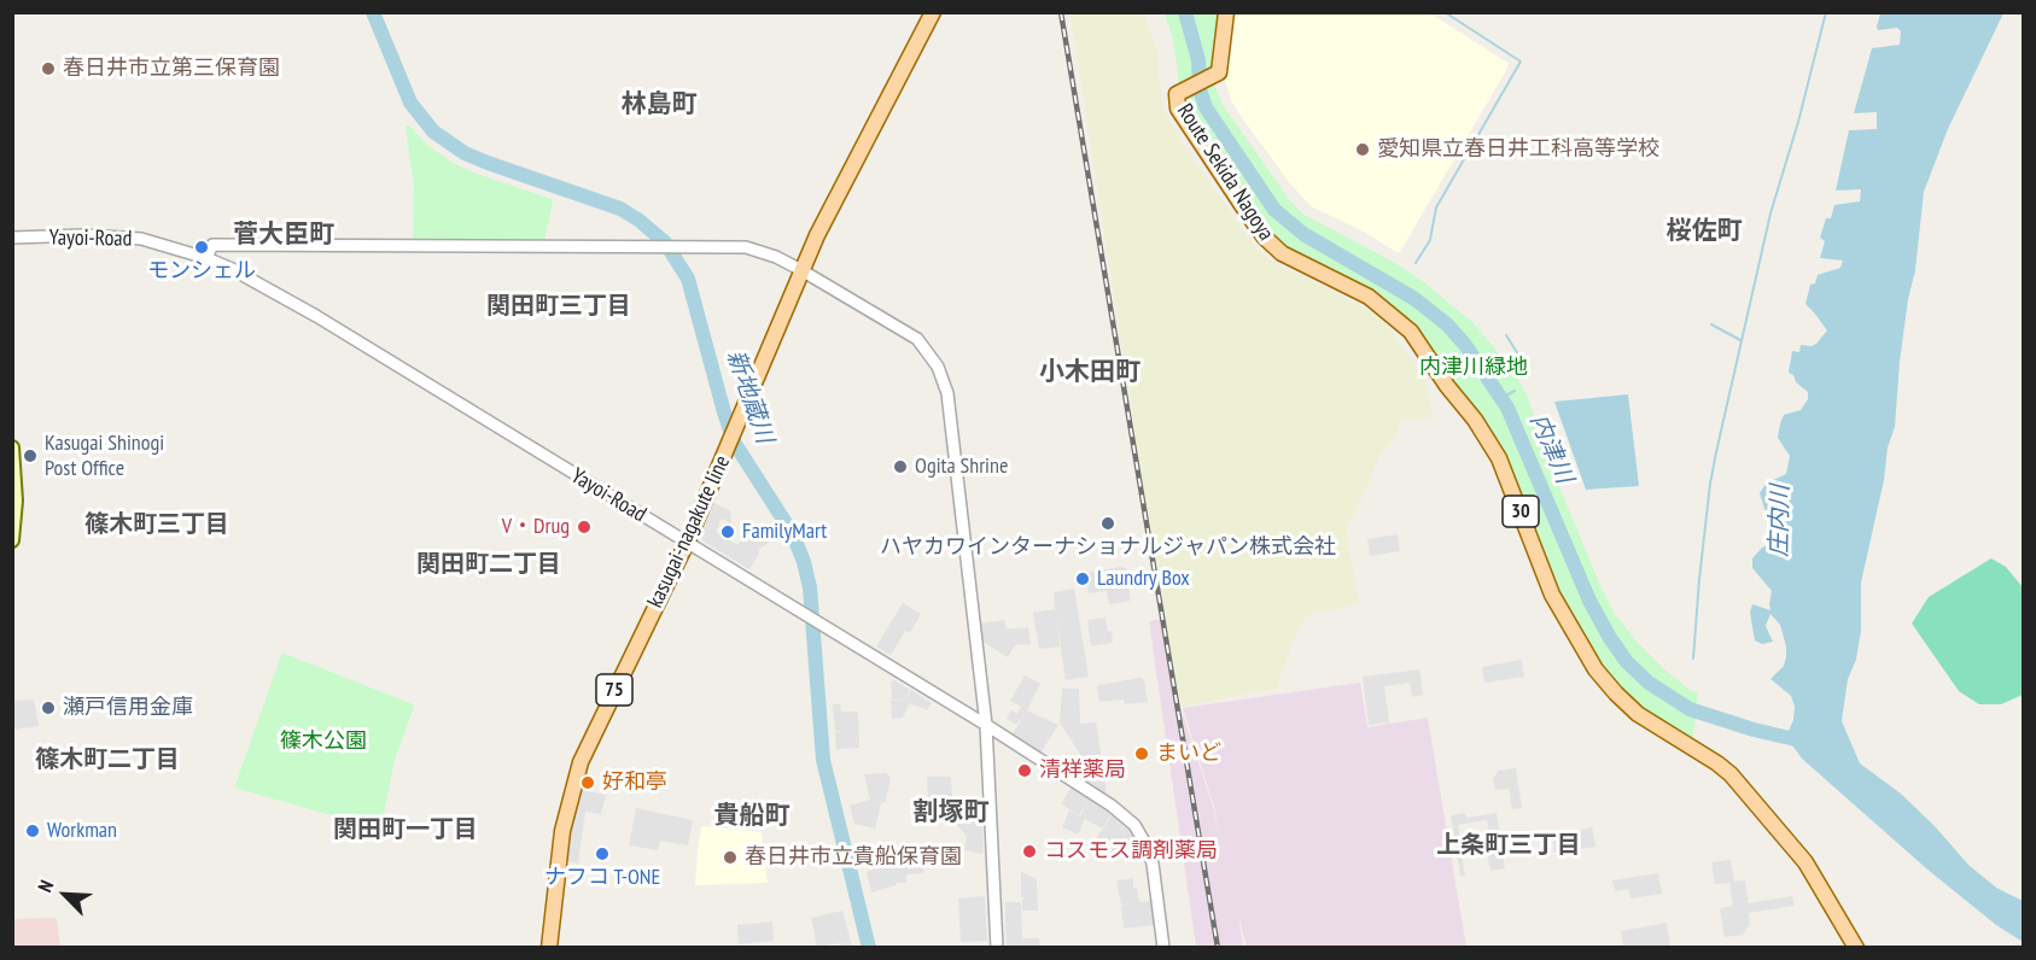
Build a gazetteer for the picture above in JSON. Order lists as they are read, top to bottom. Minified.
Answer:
{"streets":{"main road":["Route Sekida Nagoya","30","kasugai-nagakute line","75"],"street":["Yayoi-Road"]},"crossings":[["Yayoi-Road","kasugai-nagakute line"]],"districts":["林島町","桜佐町","菅大臣町","関田町三丁目","小木田町","篠木町三丁目","関田町二丁目","篠木町二丁目","割塚町","貴船町","関田町一丁目","上条町三丁目"],"water":["新地蔵川","内津川","庄内川"],"parks":["内津川緑地","篠木公園"],"places":["春日井市立第三保育園","愛知県立春日井工科高等学校","モンシェル","Kasugai Shinogi Post Office","Ogita Shrine","ハヤカワインターナショナルジャパン株式会社","V・Drug","FamilyMart","Laundry Box","瀬戸信用金庫","まいど","清祥薬局","好和亭","Workman","コスモス調剤薬局","ナフコ T-ONE","春日井市立貴船保育園"],"north":"top left"}
